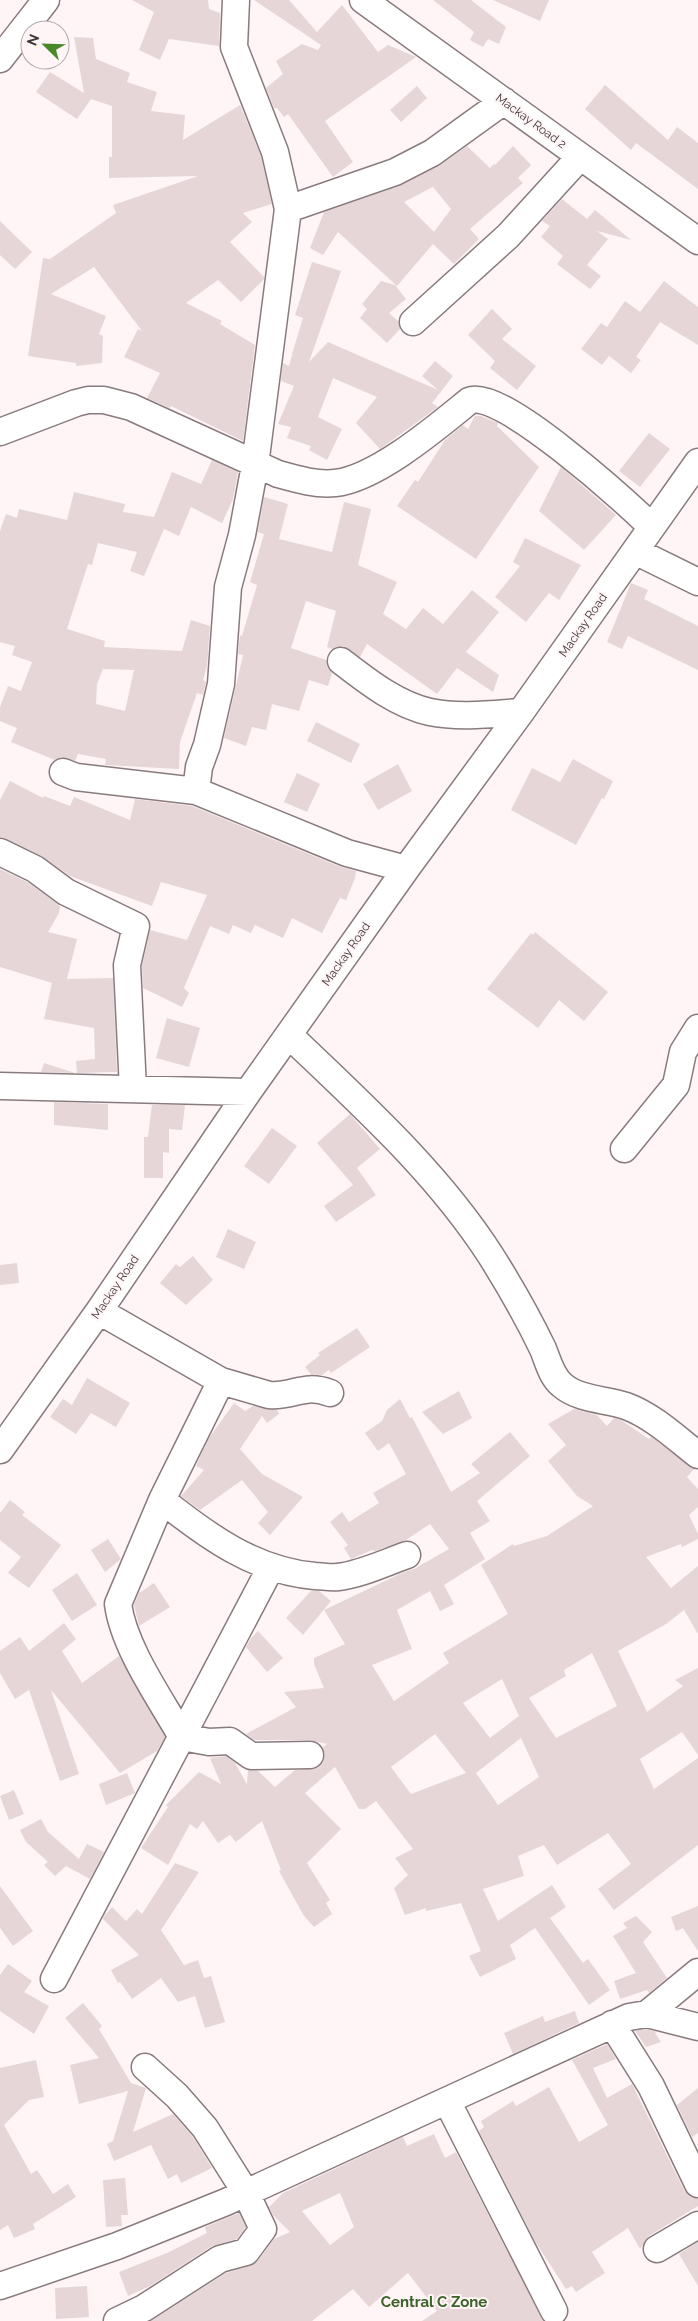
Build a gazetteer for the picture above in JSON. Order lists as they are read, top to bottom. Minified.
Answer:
{"streets":{"street":["Mackay Road 2","Mackay Road"]},"districts":["Central C Zone"],"north":"top left"}
